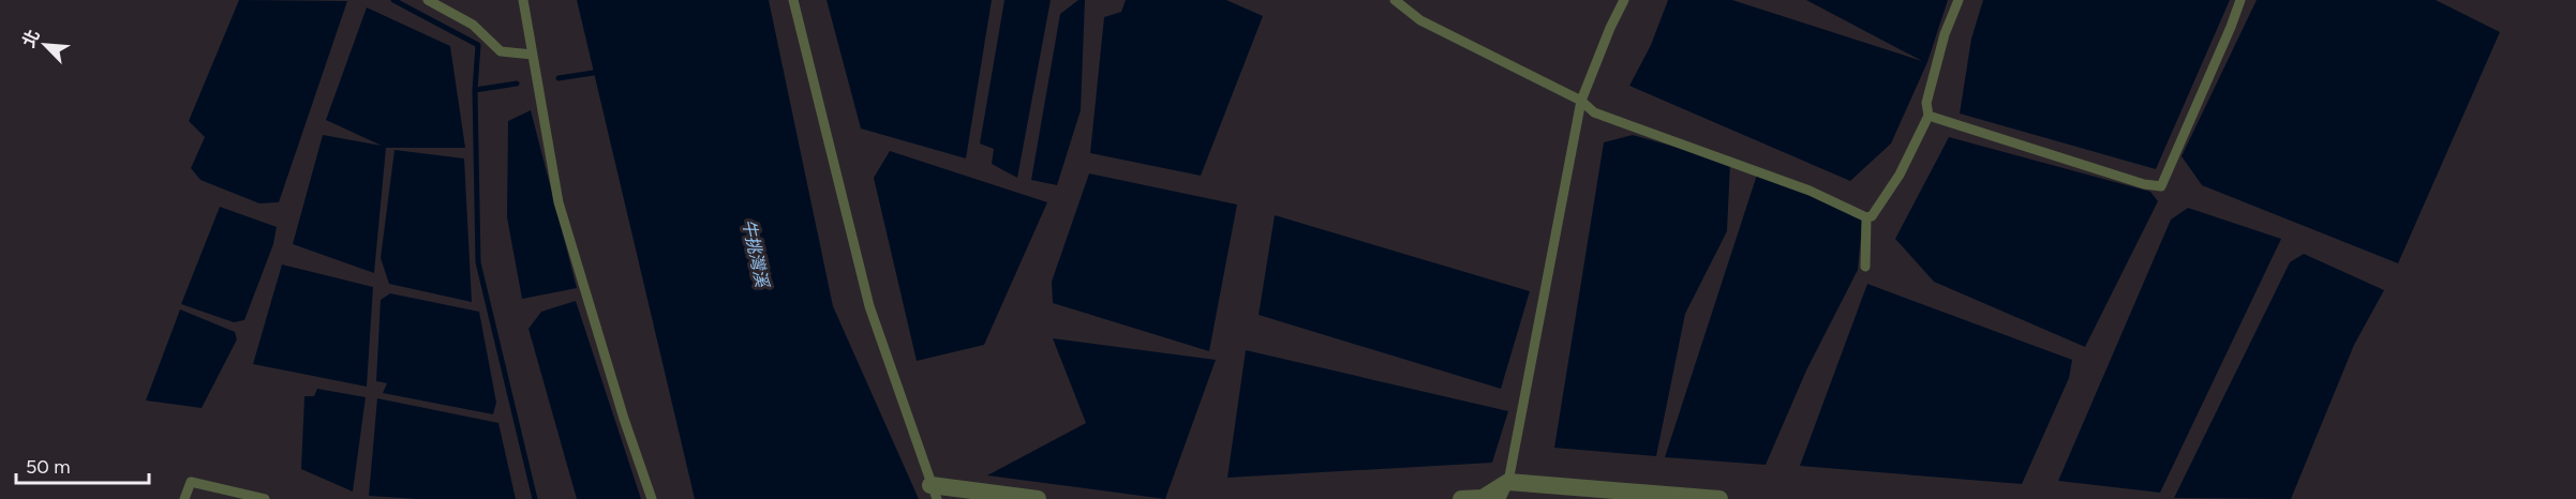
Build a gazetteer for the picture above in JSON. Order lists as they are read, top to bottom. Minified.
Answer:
{"water":["牛挑灣溪"],"scale_bar":"50 m","north":"top left"}
